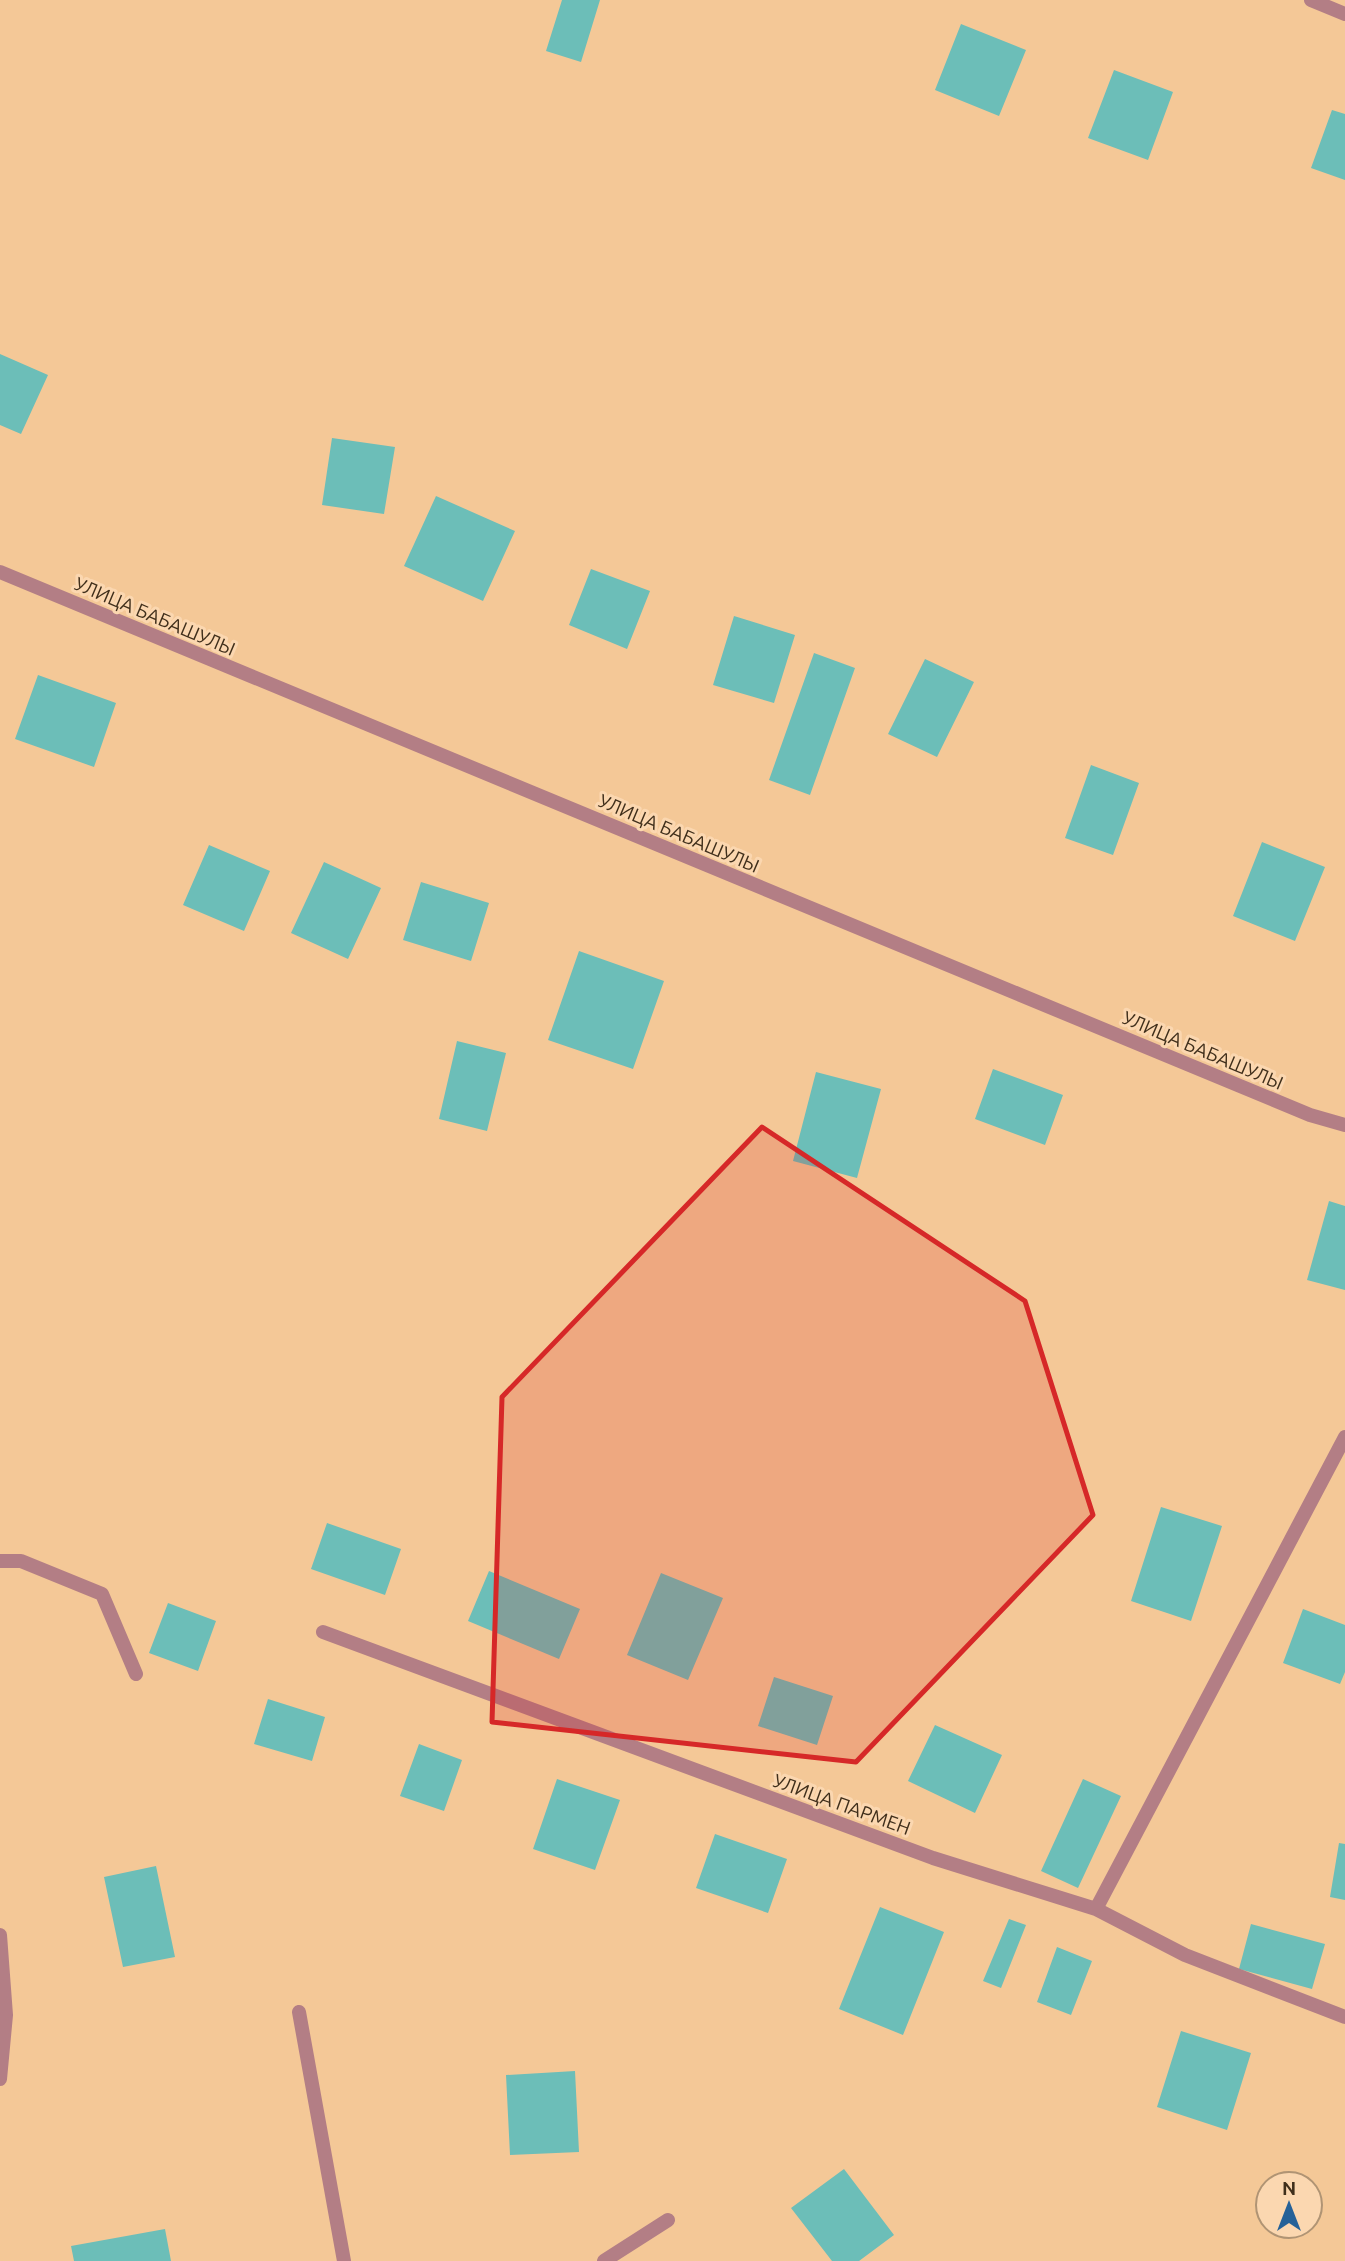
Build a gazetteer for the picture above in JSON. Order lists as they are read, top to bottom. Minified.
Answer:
{"streets":{"street":["УЛИЦА БАБАШУЛЫ","УЛИЦА ПАРМЕН"]},"north":"top"}
